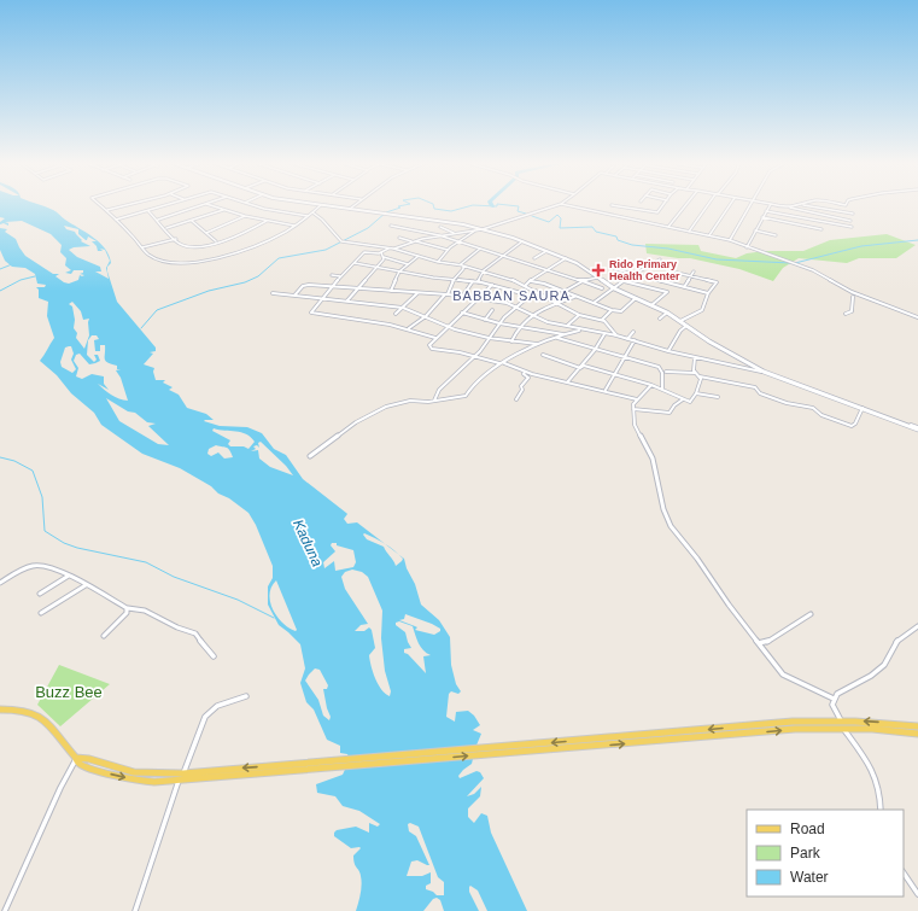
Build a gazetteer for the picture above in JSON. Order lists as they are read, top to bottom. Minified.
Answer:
{"districts":["BABBAN SAURA"],"water":["Kaduna"],"parks":["Buzz Bee"],"places":{"health":["Rido Primary Health Center"]},"legend":["Road","Park","Water"]}
